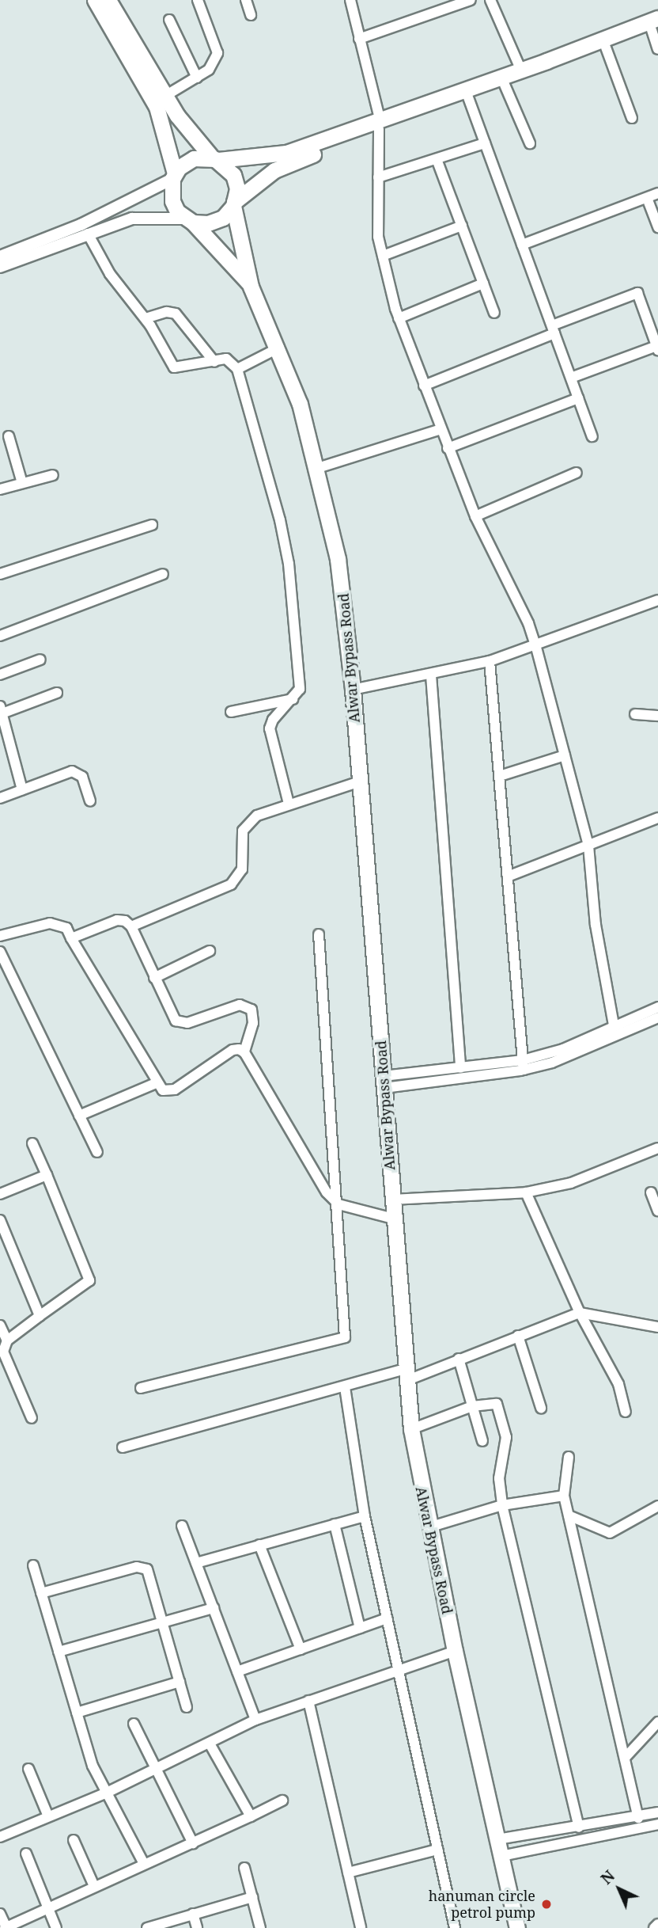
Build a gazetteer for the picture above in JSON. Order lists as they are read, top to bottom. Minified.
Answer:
{"streets":{"main road":["Alwar Bypass Road"]},"places":["hanuman circle petrol pump"],"north":"top left"}
